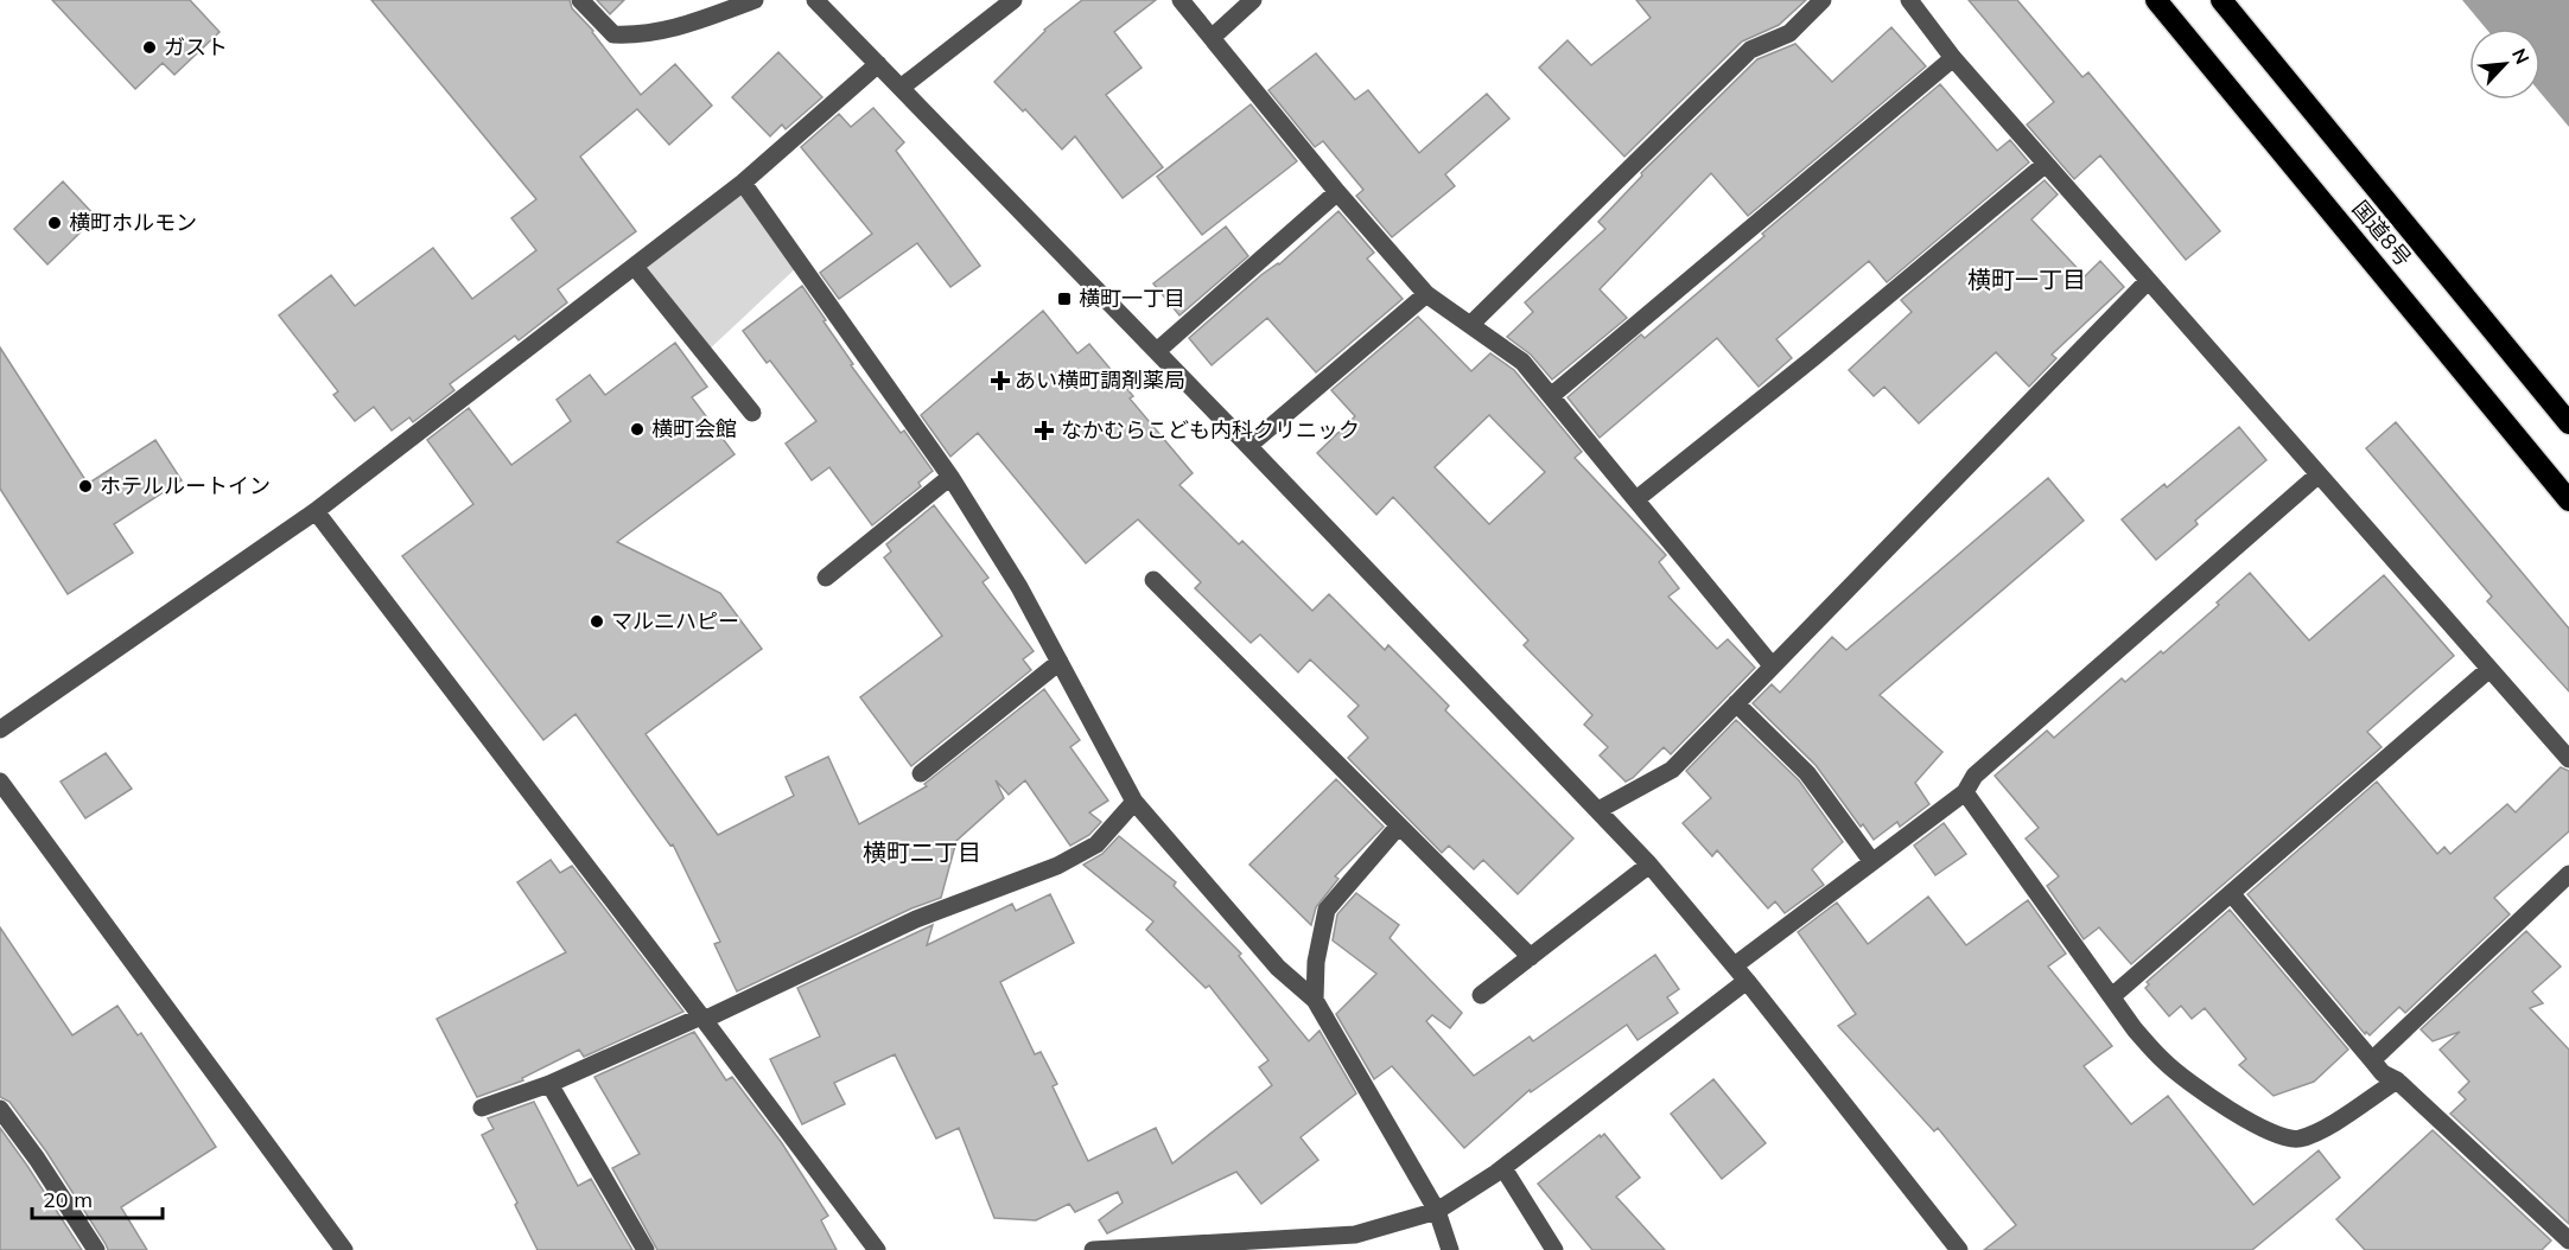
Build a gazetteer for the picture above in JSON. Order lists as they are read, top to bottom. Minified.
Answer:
{"streets":{"highway":["国道8号"]},"districts":["横町一丁目","横町二丁目"],"places":{"other":["ガスト","横町ホルモン","横町会館","ホテルルートイン","マルニハピー"],"transit":["横町一丁目"],"health":["あい横町調剤薬局","なかむらこども内科クリニック"]},"scale_bar":"20 m","north":"top right"}
